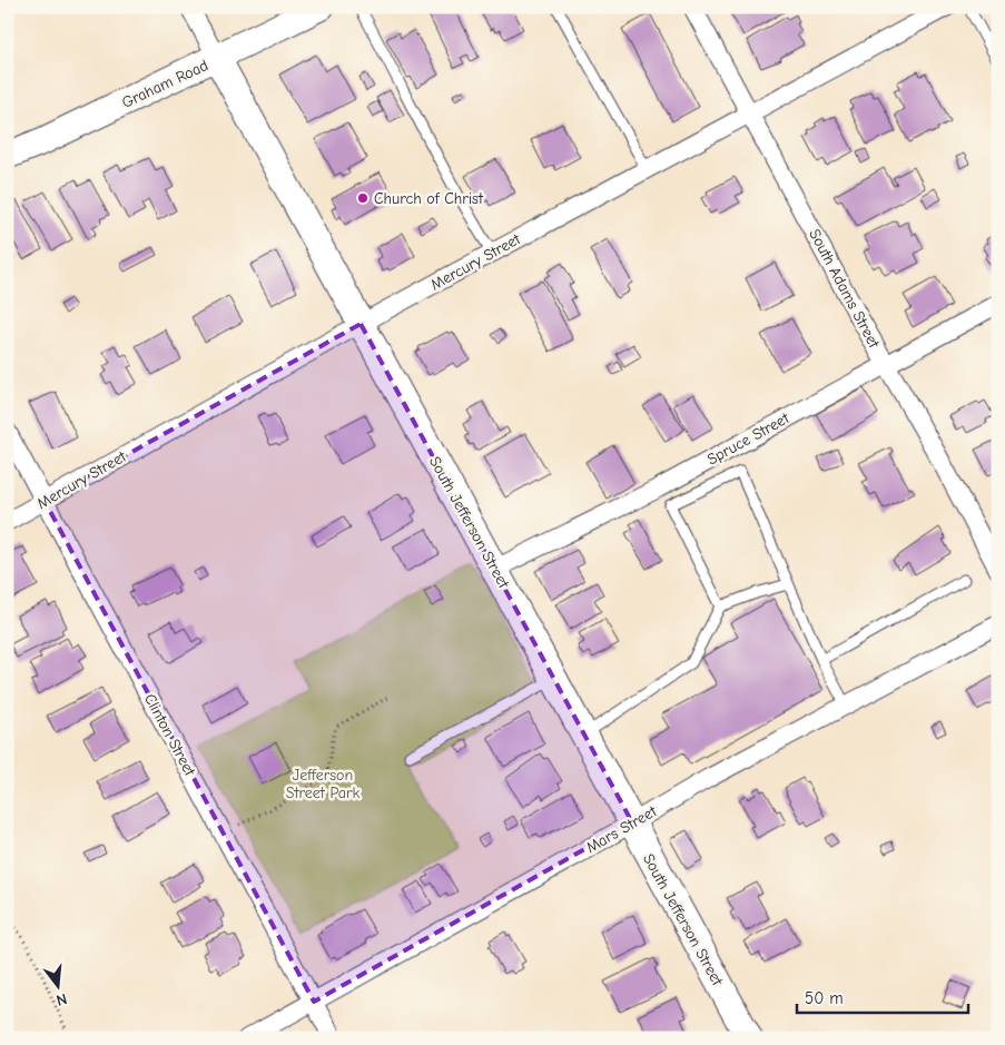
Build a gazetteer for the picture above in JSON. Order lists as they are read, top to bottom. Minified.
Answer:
{"streets":{"street":["Graham Road","Mercury Street","South Adams Street","Spruce Street","South Jefferson Street","Clinton Street","Mars Street"]},"crossings":[["Graham Road","South Jefferson Street"],["Mercury Street","South Adams Street"],["Mercury Street","South Jefferson Street"],["Mercury Street","Clinton Street"],["South Adams Street","Spruce Street"],["Spruce Street","South Jefferson Street"],["South Jefferson Street","Mars Street"],["Clinton Street","Mars Street"]],"parks":["Jefferson Street Park"],"places":["Church of Christ"],"scale_bar":"50 m","north":"bottom"}
